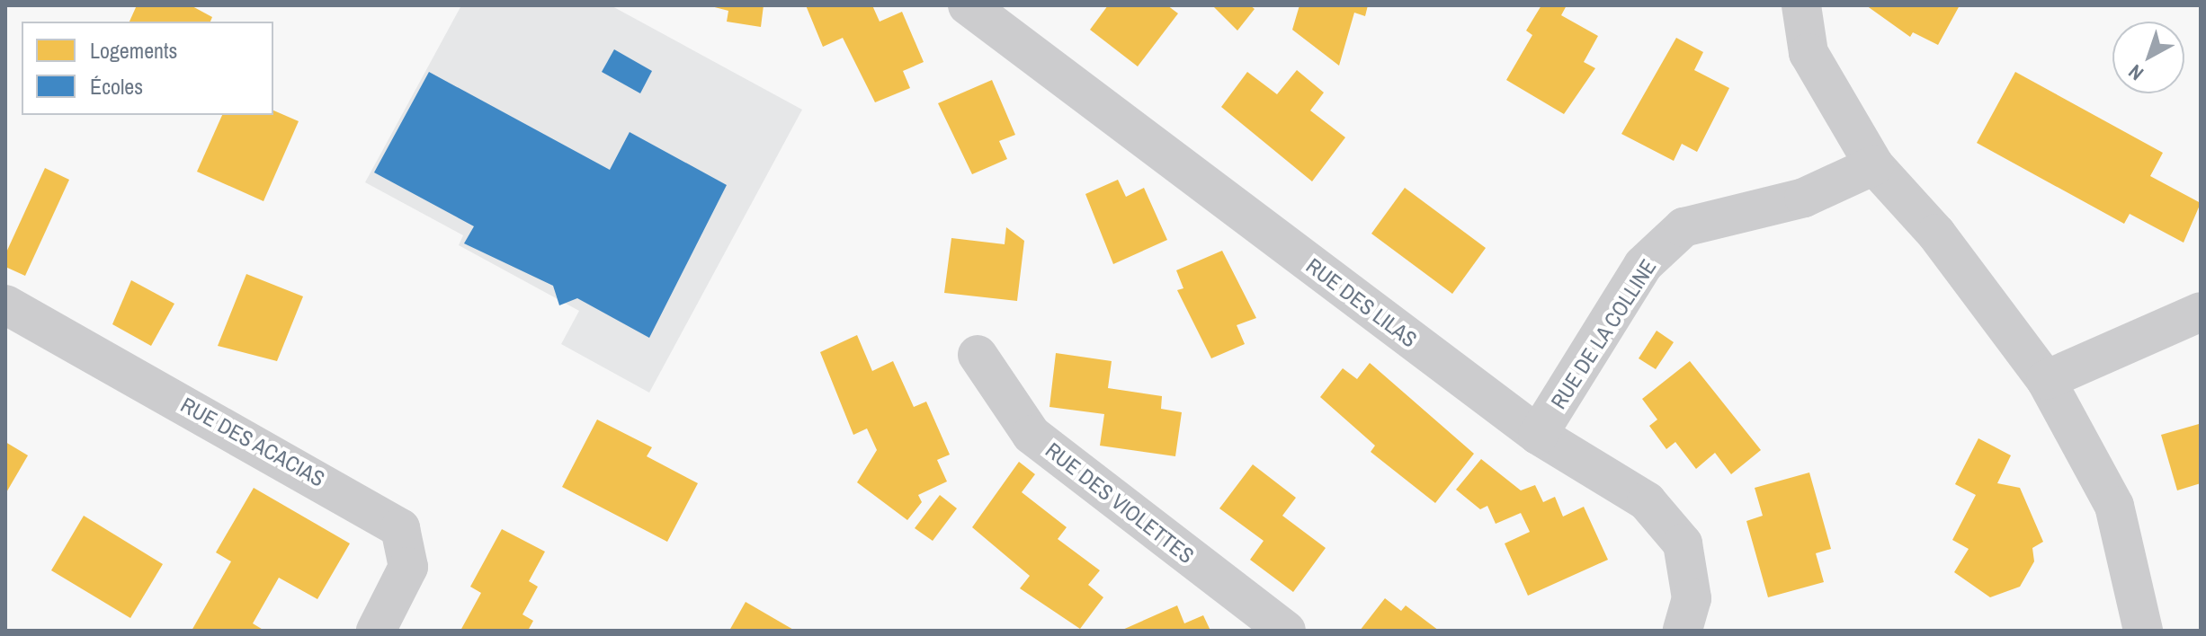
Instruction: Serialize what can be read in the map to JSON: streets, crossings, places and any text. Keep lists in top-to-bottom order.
{
  "streets": {
    "street": [
      "RUE DES LILAS",
      "RUE DE LA COLLINE",
      "RUE DES ACACIAS",
      "RUE DES VIOLETTES"
    ]
  },
  "crossings": [
    ["RUE DES LILAS", "RUE DE LA COLLINE"]
  ],
  "legend": ["Logements", "Écoles"],
  "north": "bottom left"
}
